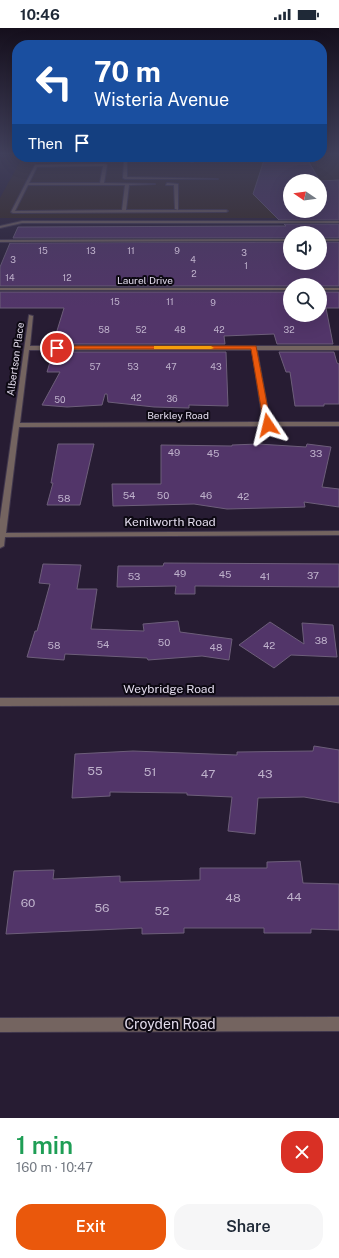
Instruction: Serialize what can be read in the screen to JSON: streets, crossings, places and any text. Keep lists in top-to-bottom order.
{
  "streets": {
    "street": [
      "Laurel Drive",
      "Albertson Place",
      "Berkley Road",
      "Kenilworth Road",
      "Weybridge Road",
      "Croyden Road"
    ]
  },
  "crossings": [
    ["Albertson Place", "Berkley Road"],
    ["Albertson Place", "Kenilworth Road"]
  ],
  "house_numbers": [
    "15",
    "13",
    "11",
    "9",
    "3",
    "3",
    "4",
    "1",
    "2",
    "14",
    "12",
    "15",
    "11",
    "9",
    "58",
    "52",
    "48",
    "42",
    "32",
    "57",
    "53",
    "47",
    "43",
    "42",
    "36",
    "50",
    "49",
    "45",
    "33",
    "54",
    "50",
    "46",
    "42",
    "58",
    "49",
    "45",
    "37",
    "53",
    "41",
    "38",
    "50",
    "54",
    "58",
    "42",
    "48",
    "55",
    "51",
    "47",
    "43",
    "44",
    "48",
    "60",
    "56",
    "52"
  ],
  "north": "left",
  "page": {
    "status": "10:46",
    "turn": ["70 m", "Wisteria Avenue"],
    "then": "Then",
    "heading": ["1 min", "160 m · 10:47"],
    "buttons": ["Exit", "Share"]
  }
}
